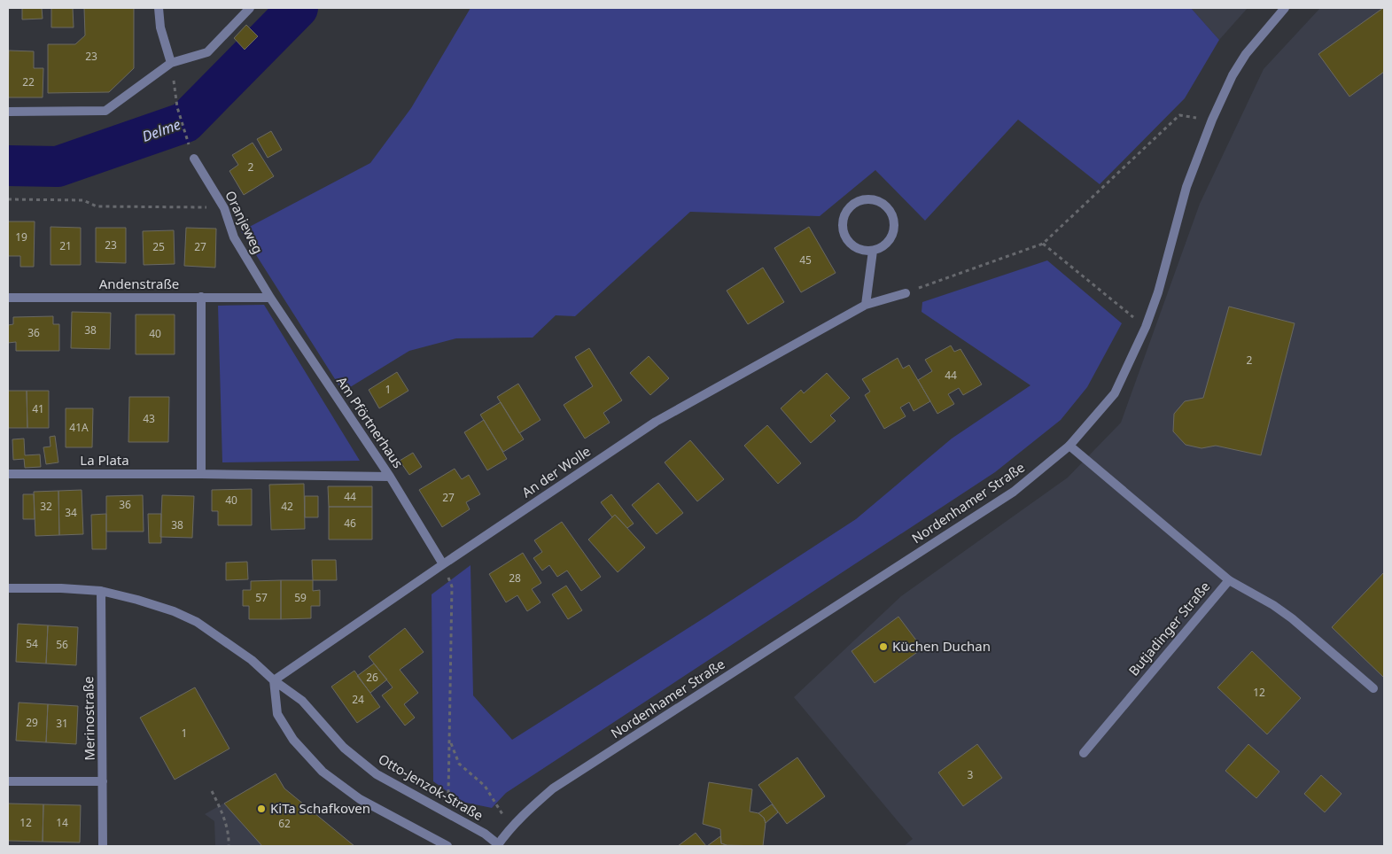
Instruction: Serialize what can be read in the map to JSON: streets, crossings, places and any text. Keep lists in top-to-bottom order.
{
  "streets": {
    "street": [
      "Oranjeweg",
      "Andenstraße",
      "Am Pförtnerhaus",
      "La Plata",
      "An der Wolle",
      "Nordenhamer Straße",
      "Butjadinger Straße",
      "Merinostraße",
      "Otto-Jenzok-Straße"
    ]
  },
  "crossings": [
    ["Oranjeweg", "Andenstraße"],
    ["Oranjeweg", "Am Pförtnerhaus"],
    ["Andenstraße", "Am Pförtnerhaus"],
    ["Am Pförtnerhaus", "La Plata"],
    ["Am Pförtnerhaus", "An der Wolle"],
    ["An der Wolle", "Otto-Jenzok-Straße"],
    ["Nordenhamer Straße", "Butjadinger Straße"],
    ["Nordenhamer Straße", "Otto-Jenzok-Straße"],
    ["Merinostraße", "Otto-Jenzok-Straße"]
  ],
  "water": ["Delme"],
  "places": ["Küchen Duchan", "KiTa Schafkoven"],
  "house_numbers": [
    "23",
    "22",
    "2",
    "19",
    "23",
    "21",
    "25",
    "27",
    "45",
    "38",
    "36",
    "40",
    "2",
    "44",
    "1",
    "41",
    "43",
    "41A",
    "44",
    "27",
    "40",
    "36",
    "32",
    "42",
    "34",
    "46",
    "38",
    "28",
    "57",
    "59",
    "54",
    "56",
    "26",
    "12",
    "24",
    "29",
    "31",
    "1",
    "3",
    "12",
    "14",
    "62"
  ]
}
